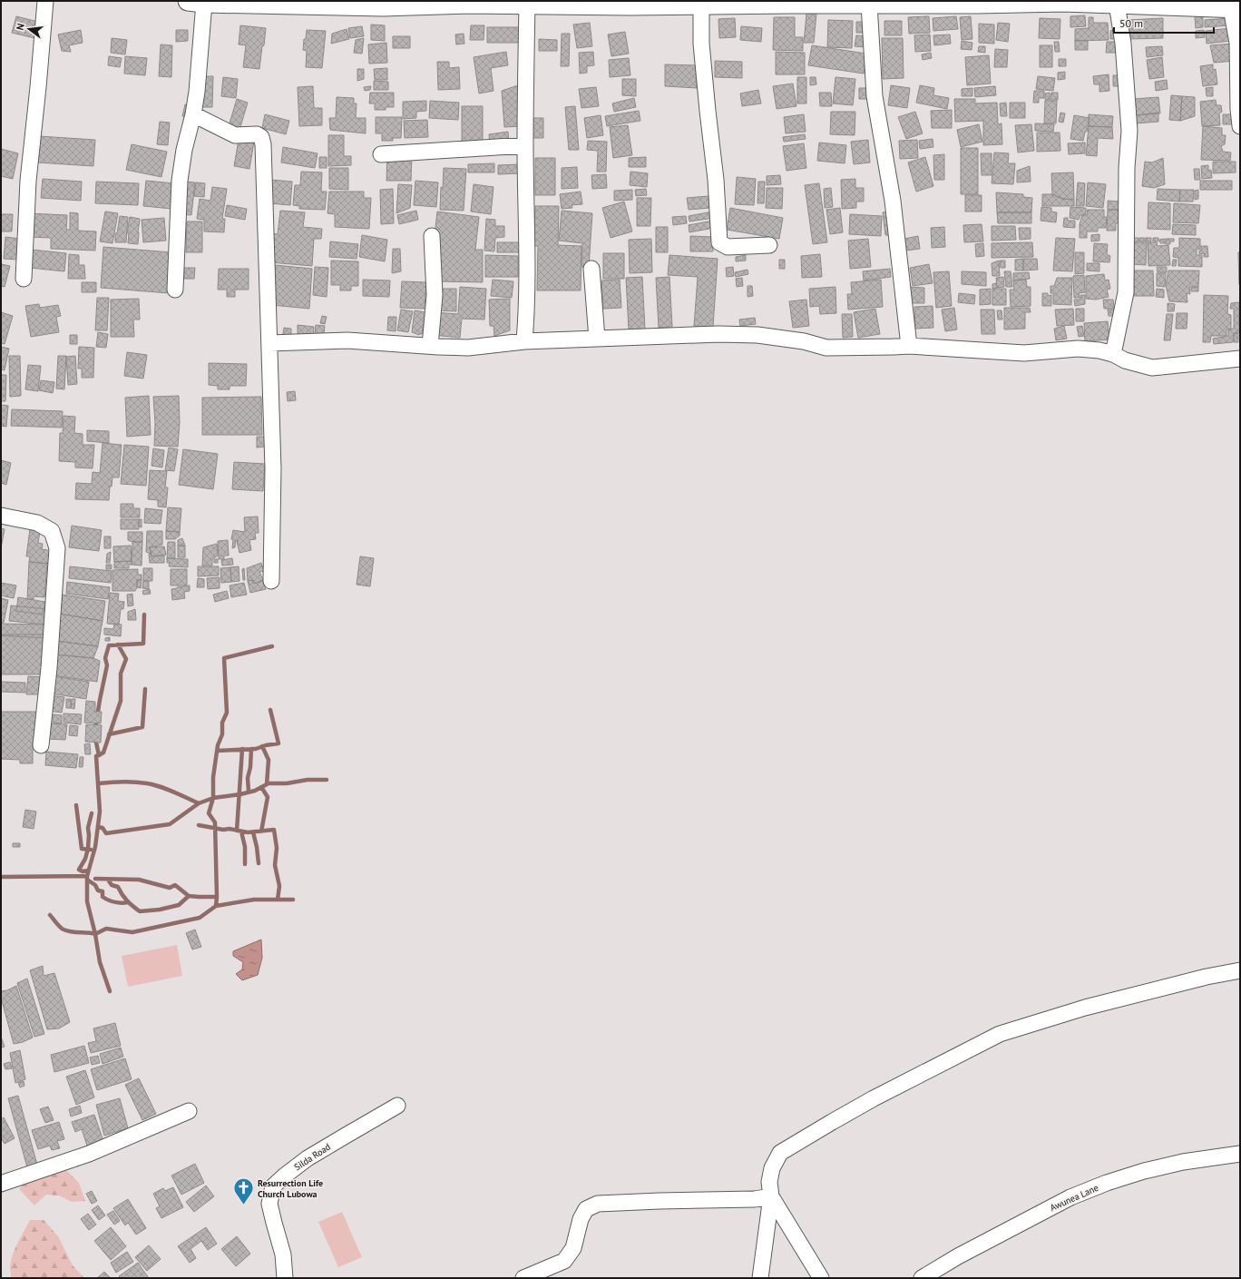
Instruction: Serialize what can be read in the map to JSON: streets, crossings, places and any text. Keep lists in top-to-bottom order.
{
  "streets": {
    "street": ["Silda Road", "Awunea Lane"]
  },
  "places": {
    "church": ["Resurrection Life Church Lubowa"]
  },
  "scale_bar": "50 m",
  "north": "left"
}
